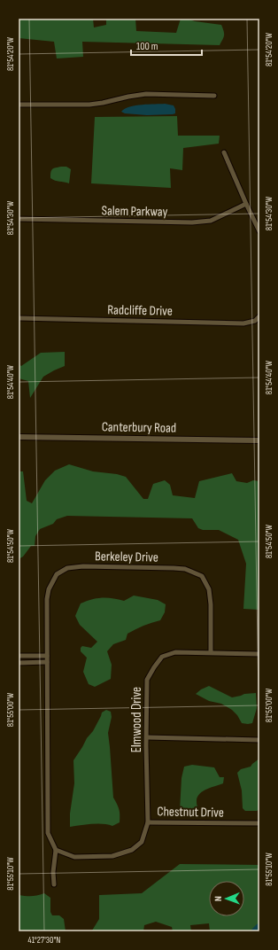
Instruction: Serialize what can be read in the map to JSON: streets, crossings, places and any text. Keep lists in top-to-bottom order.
{
  "streets": {
    "street": [
      "Salem Parkway",
      "Radcliffe Drive",
      "Canterbury Road",
      "Berkeley Drive",
      "Elmwood Drive",
      "Chestnut Drive"
    ]
  },
  "crossings": [
    ["Berkeley Drive", "Elmwood Drive"],
    ["Berkeley Drive", "Chestnut Drive"],
    ["Elmwood Drive", "Chestnut Drive"]
  ],
  "scale_bar": "100 m",
  "north": "left",
  "coordinates": [
    "81°54'20\"W",
    "81°54'30\"W",
    "81°54'40\"W",
    "81°54'50\"W",
    "81°55'00\"W",
    "81°55'10\"W",
    "41°27'30\"N"
  ]
}
